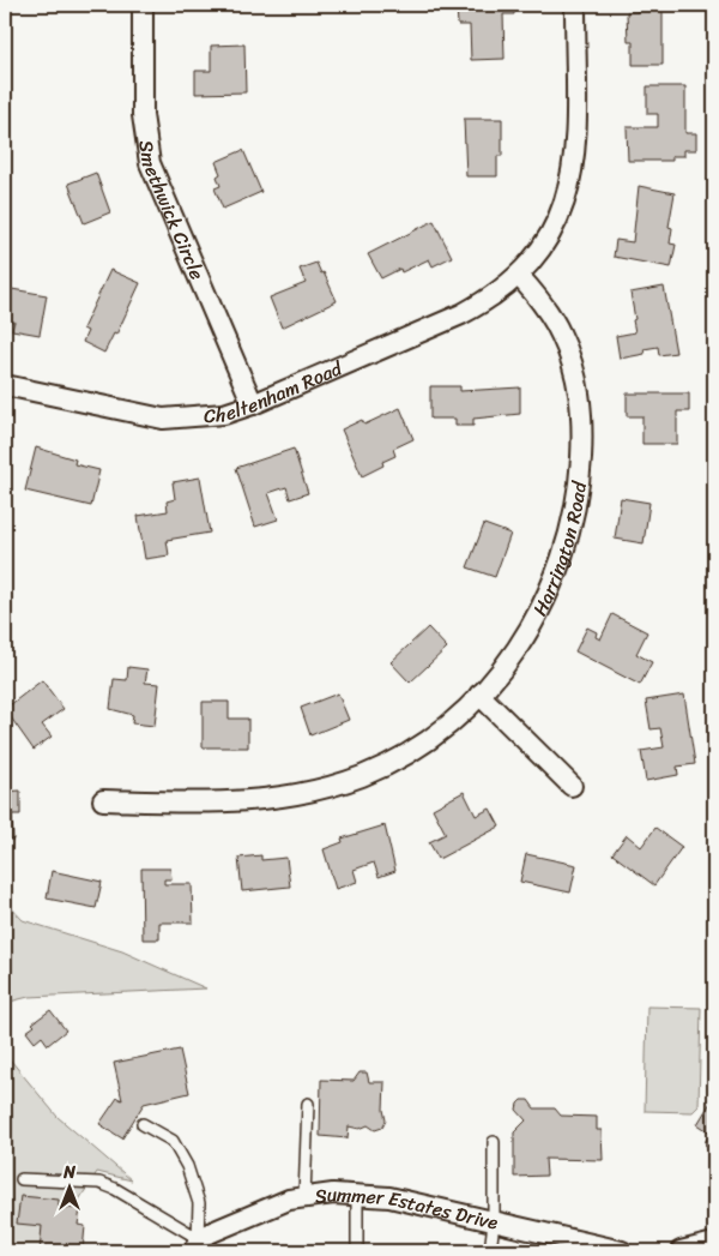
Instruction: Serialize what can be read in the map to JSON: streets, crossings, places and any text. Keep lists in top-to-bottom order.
{
  "streets": {
    "street": [
      "Smethwick Circle",
      "Cheltenham Road",
      "Harrington Road",
      "Summer Estates Drive"
    ]
  },
  "crossings": [
    ["Smethwick Circle", "Cheltenham Road"],
    ["Cheltenham Road", "Harrington Road"]
  ],
  "north": "top"
}
